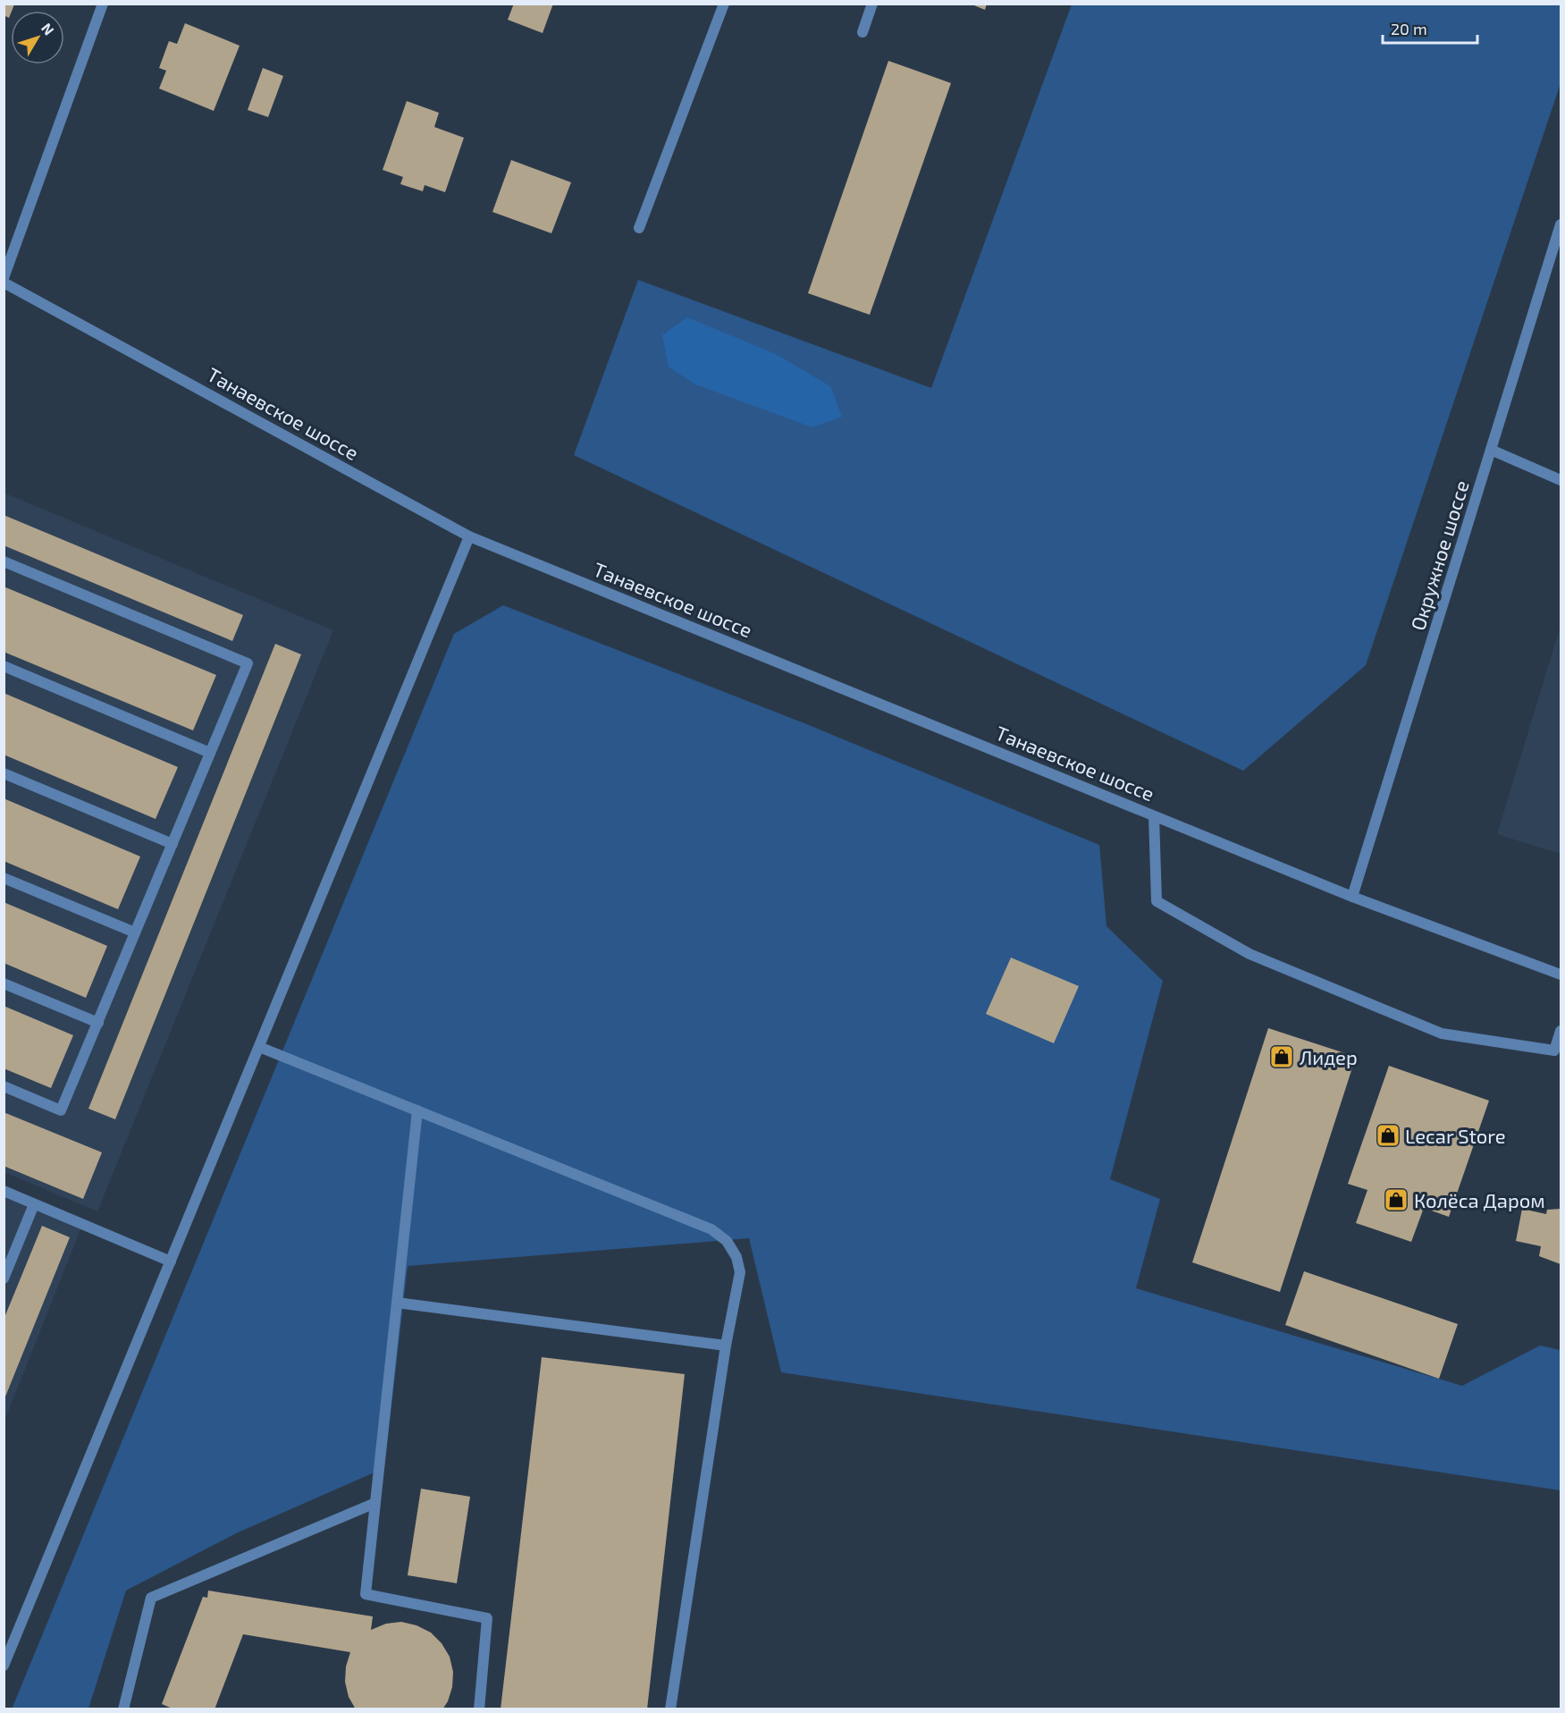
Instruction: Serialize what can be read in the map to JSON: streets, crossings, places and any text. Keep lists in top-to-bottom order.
{
  "streets": {
    "street": ["Танаевское шоссе", "Окружное шоссе"]
  },
  "crossings": [
    ["Танаевское шоссе", "Окружное шоссе"]
  ],
  "places": {
    "shop": ["Лидер", "Lecar Store", "Колёса Даром"]
  },
  "scale_bar": "20 m",
  "north": "top right"
}
